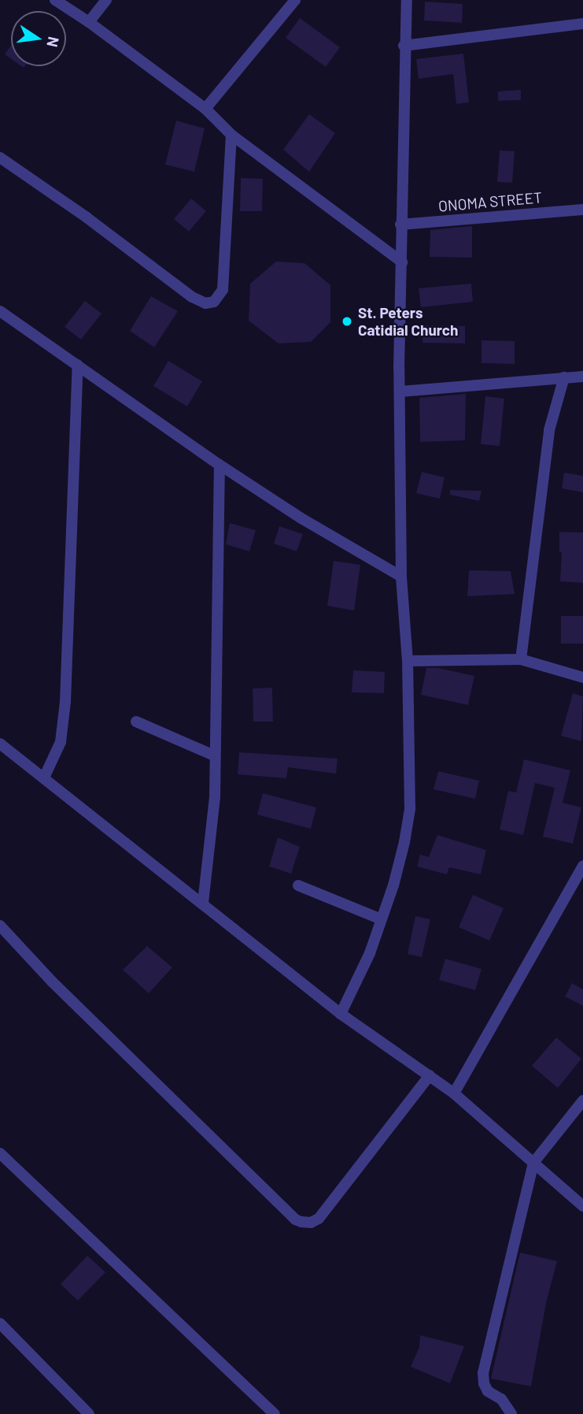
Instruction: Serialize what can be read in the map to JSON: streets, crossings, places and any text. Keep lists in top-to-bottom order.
{
  "streets": {
    "street": ["ONOMA STREET"]
  },
  "places": ["St. Peters Catidial Church"],
  "north": "right"
}
